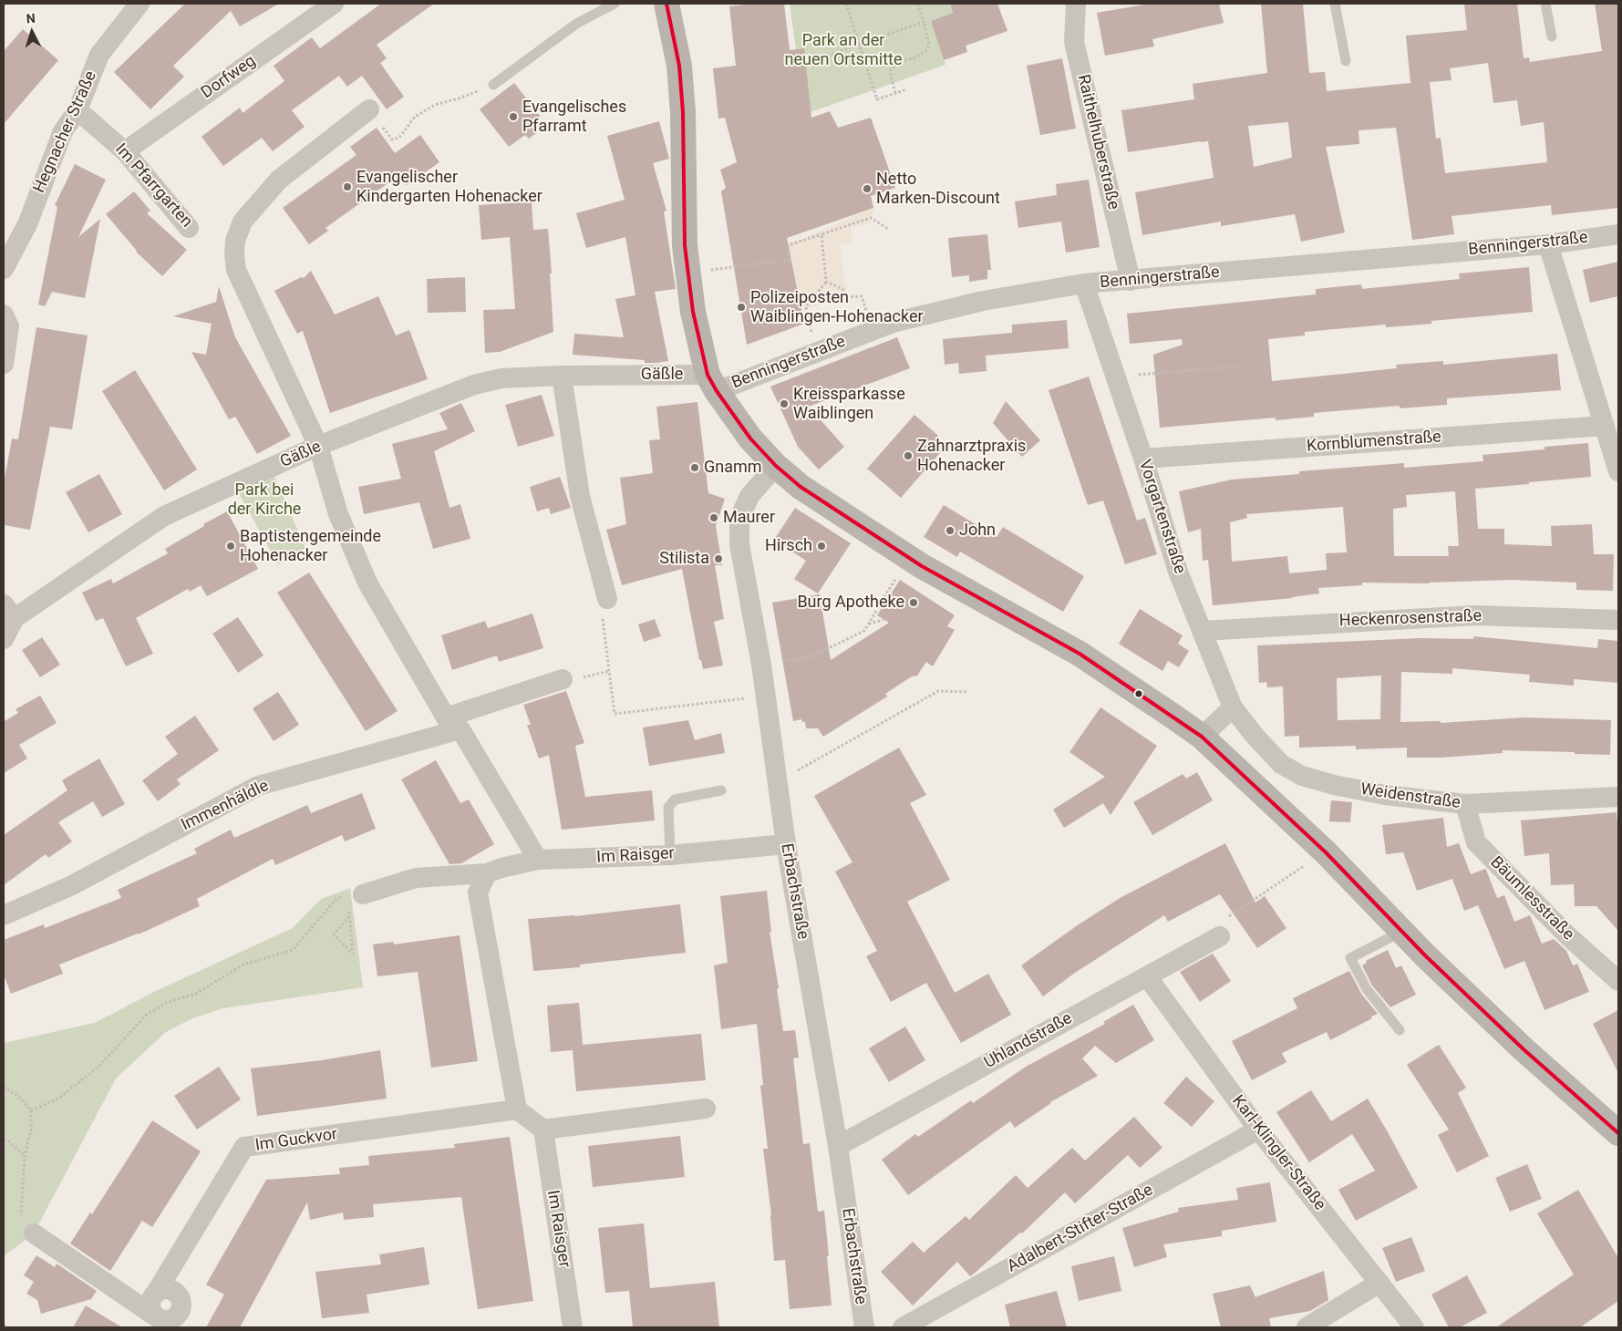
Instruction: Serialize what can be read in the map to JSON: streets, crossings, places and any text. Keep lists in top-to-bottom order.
{
  "streets": {
    "street": [
      "Dorfweg",
      "Hegnacher Straße",
      "Raithelhuberstraße",
      "Im Pfarrgarten",
      "Benningerstraße",
      "Gäßle",
      "Kornblumenstraße",
      "Vorgartenstraße",
      "Heckenrosenstraße",
      "Weidenstraße",
      "Immenhäldle",
      "Im Raisger",
      "Erbachstraße",
      "Bäumlesstraße",
      "Uhlandstraße",
      "Im Guckvor",
      "Karl-Klingler-Straße",
      "Adalbert-Stifter-Straße"
    ]
  },
  "crossings": [
    ["Dorfweg", "Im Pfarrgarten"],
    ["Hegnacher Straße", "Im Pfarrgarten"],
    ["Raithelhuberstraße", "Benningerstraße"],
    ["Benningerstraße", "Gäßle"],
    ["Benningerstraße", "Vorgartenstraße"],
    ["Kornblumenstraße", "Vorgartenstraße"],
    ["Vorgartenstraße", "Heckenrosenstraße"],
    ["Vorgartenstraße", "Weidenstraße"],
    ["Weidenstraße", "Bäumlesstraße"],
    ["Im Raisger", "Erbachstraße"],
    ["Erbachstraße", "Uhlandstraße"],
    ["Uhlandstraße", "Karl-Klingler-Straße"],
    ["Karl-Klingler-Straße", "Adalbert-Stifter-Straße"]
  ],
  "parks": ["Park an der neuen Ortsmitte", "Park bei der Kirche"],
  "places": [
    "Evangelisches Pfarramt",
    "Evangelischer Kindergarten Hohenacker",
    "Netto Marken-Discount",
    "Polizeiposten Waiblingen-Hohenacker",
    "Kreissparkasse Waiblingen",
    "Zahnarztpraxis Hohenacker",
    "Gnamm",
    "Maurer",
    "John",
    "Baptistengemeinde Hohenacker",
    "Hirsch",
    "Stilista",
    "Burg Apotheke"
  ],
  "north": "top"
}
